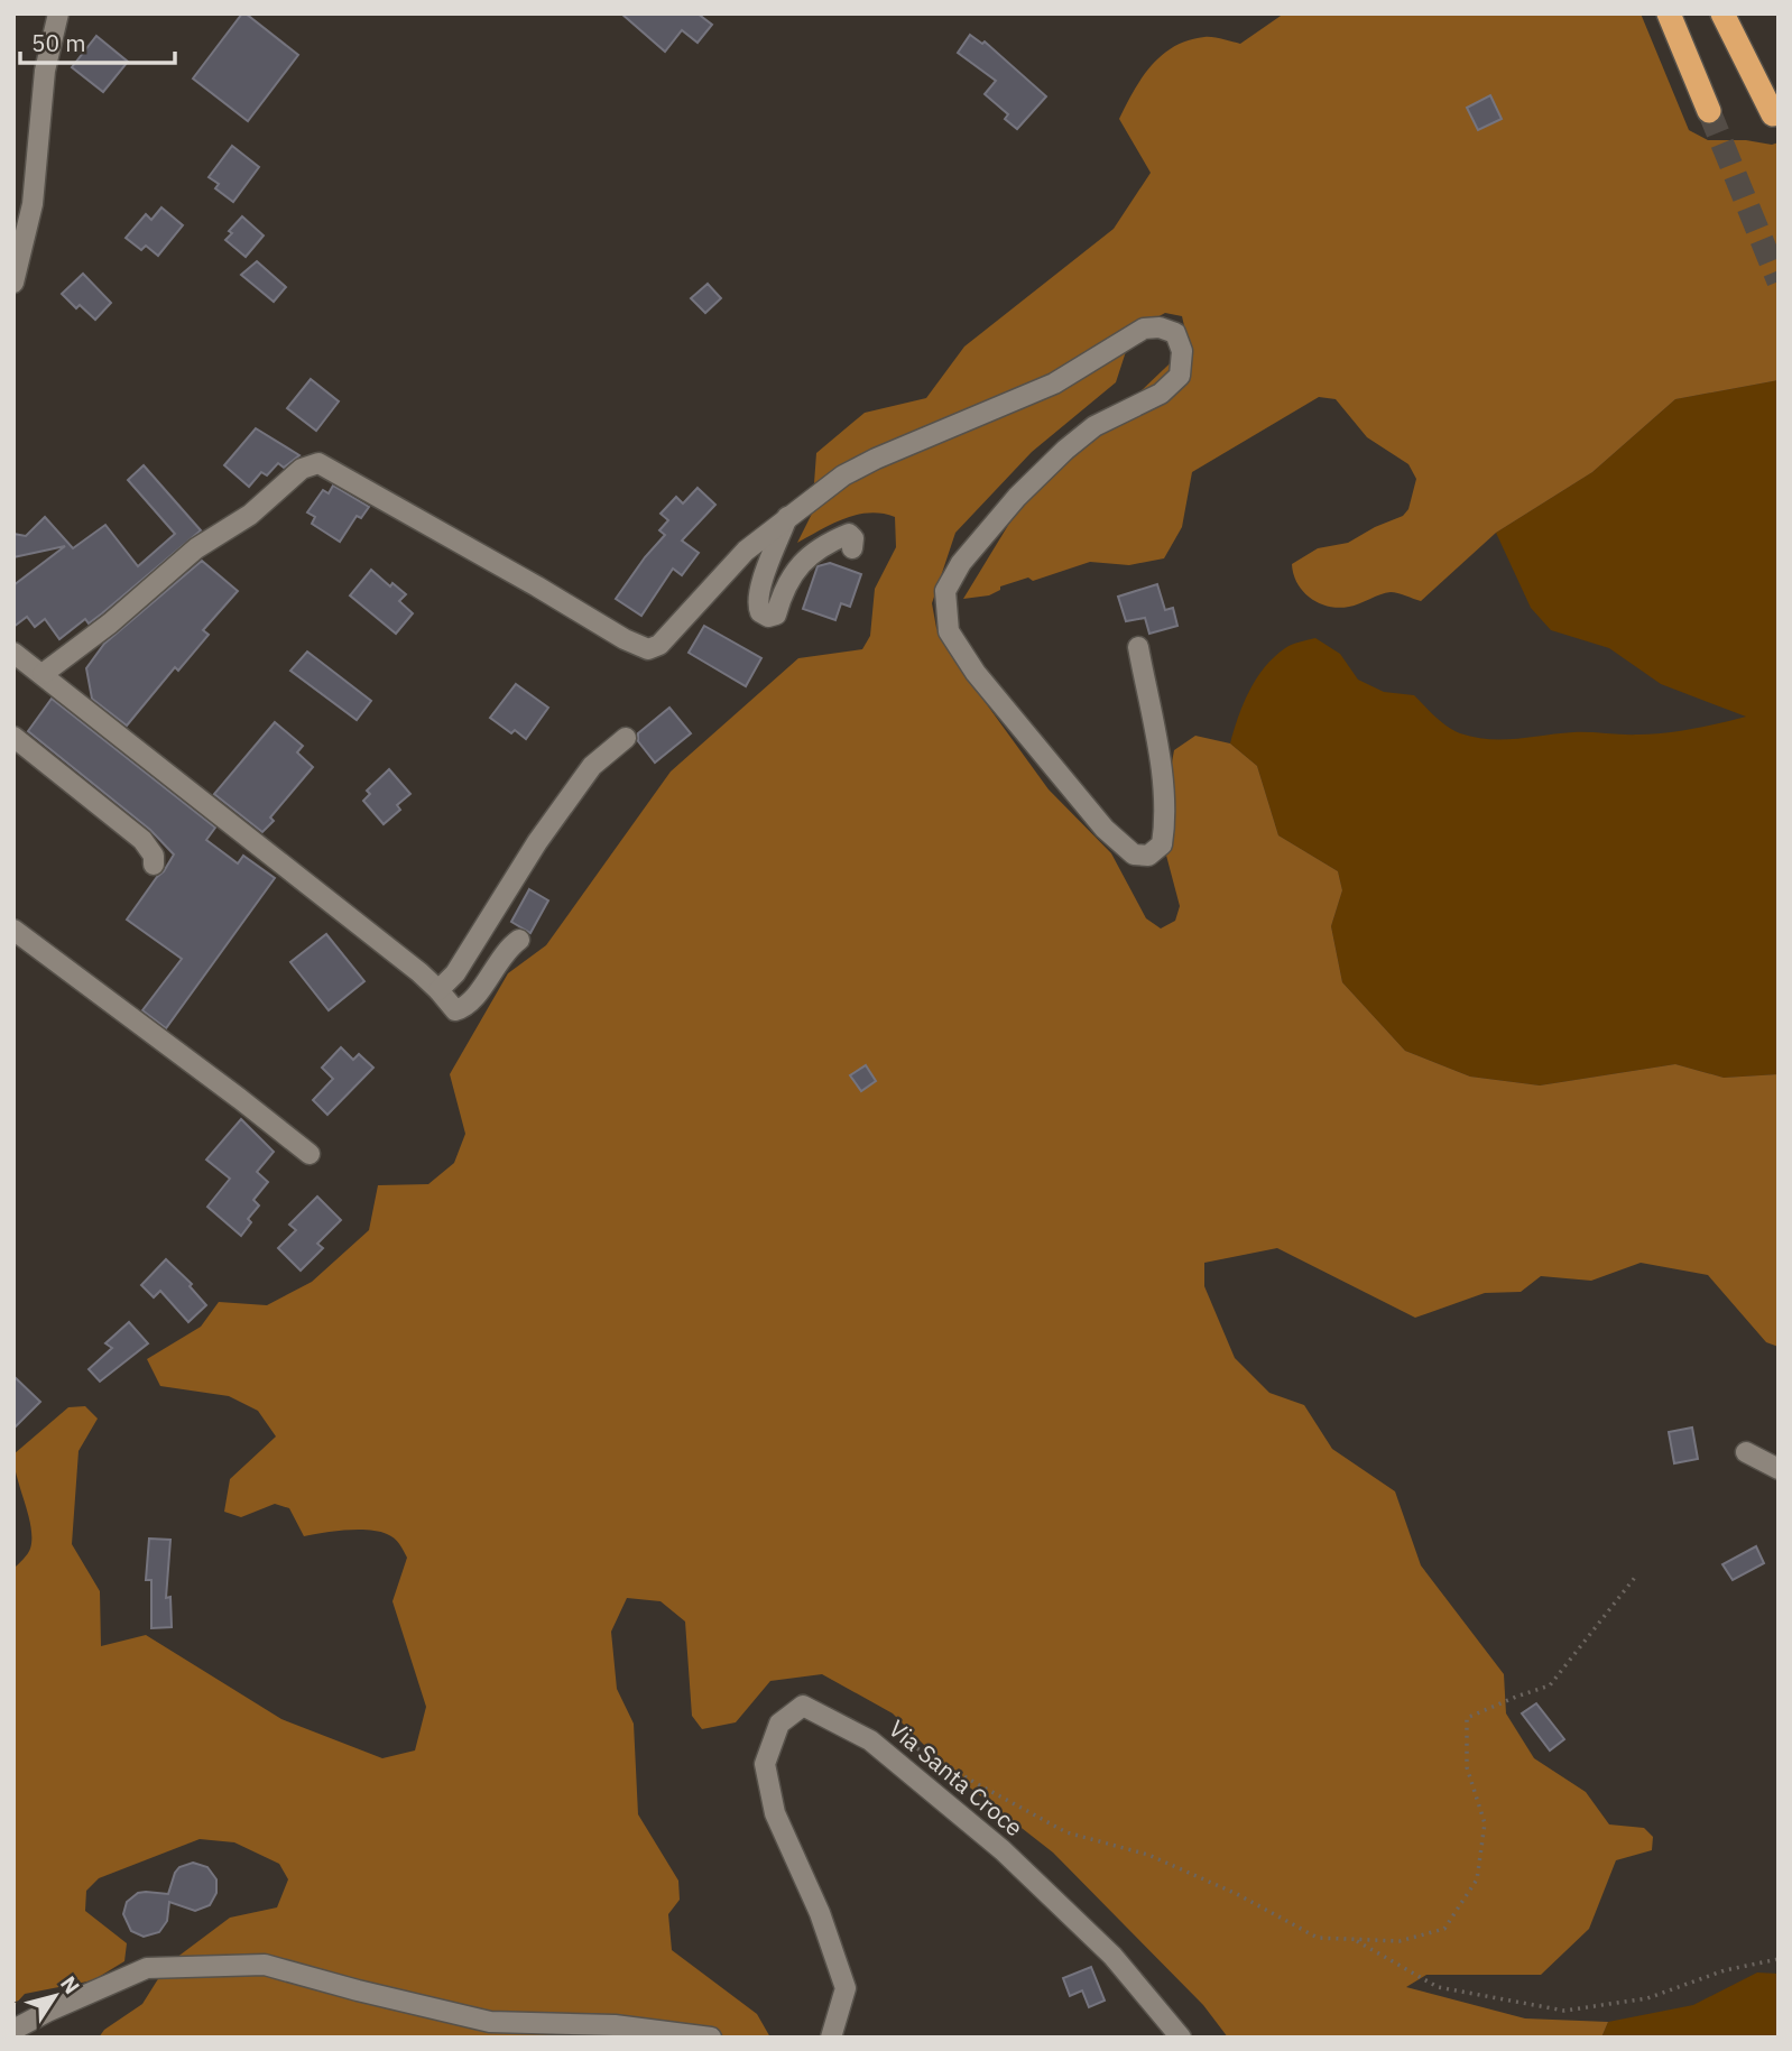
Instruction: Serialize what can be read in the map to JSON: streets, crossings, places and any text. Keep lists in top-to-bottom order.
{
  "streets": {
    "street": ["Via Santa Croce"]
  },
  "scale_bar": "50 m",
  "north": "top right"
}
